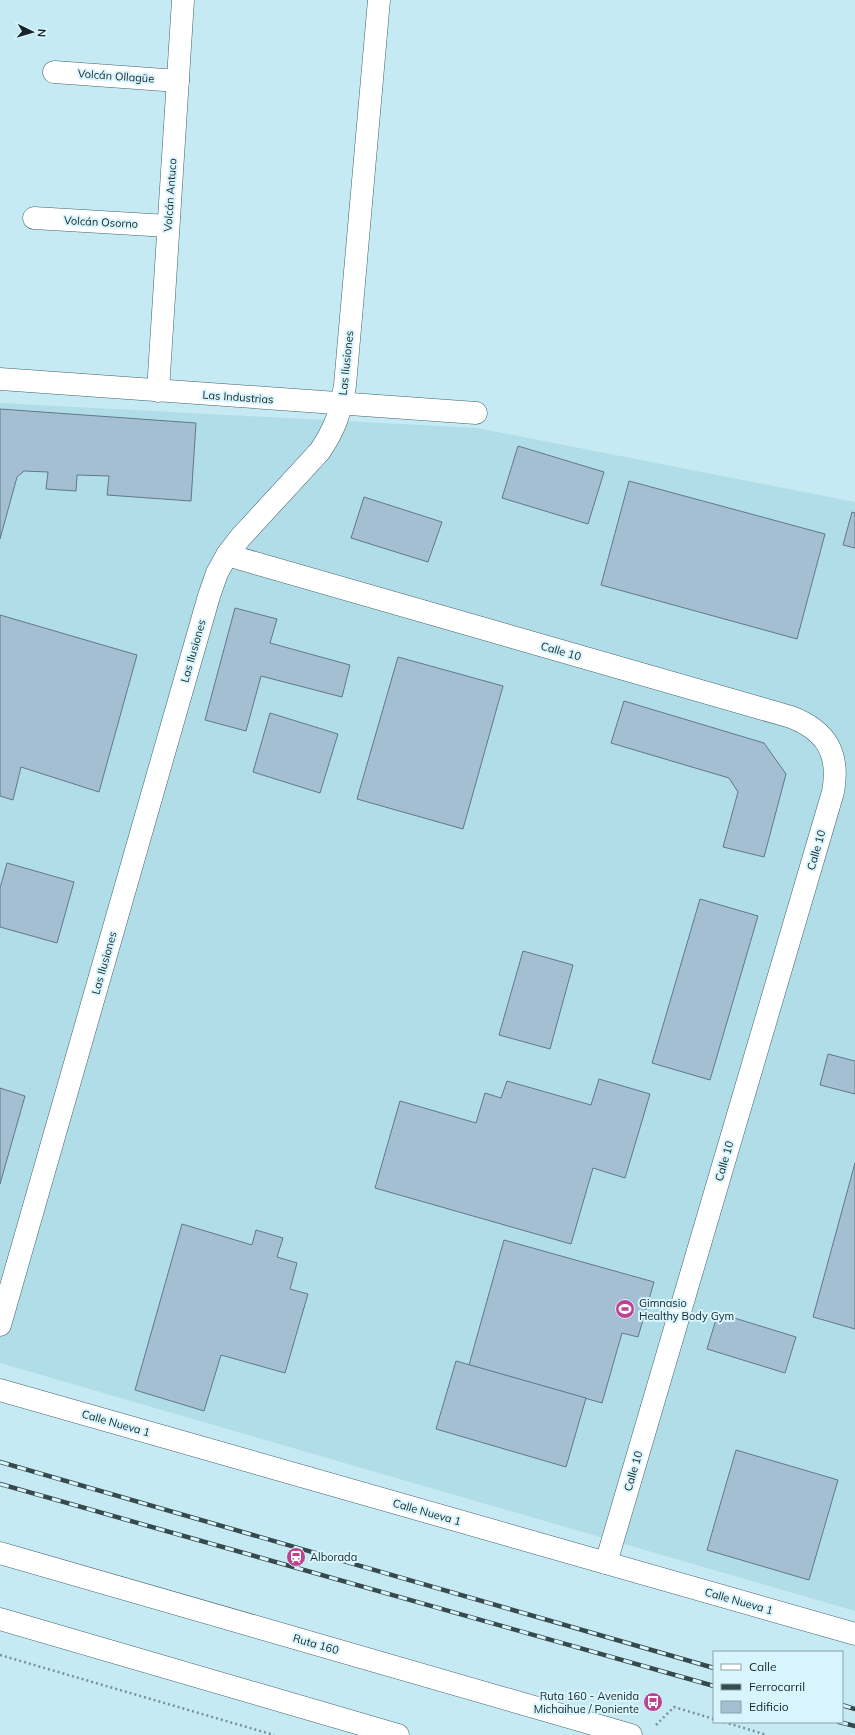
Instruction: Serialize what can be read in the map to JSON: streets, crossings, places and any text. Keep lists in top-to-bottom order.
{
  "streets": {
    "main road": [
      "Volcán Ollagüe",
      "Volcán Antuco",
      "Volcán Osorno",
      "Las Ilusiones",
      "Las Industrias",
      "Calle 10",
      "Calle Nueva 1",
      "Ruta 160"
    ]
  },
  "crossings": [
    ["Volcán Ollagüe", "Volcán Antuco"],
    ["Volcán Antuco", "Volcán Osorno"],
    ["Volcán Antuco", "Las Industrias"],
    ["Las Ilusiones", "Las Industrias"],
    ["Las Ilusiones", "Calle 10"],
    ["Calle 10", "Calle Nueva 1"]
  ],
  "places": {
    "sports": ["Gimnasio Healthy Body Gym"],
    "station": ["Alborada"],
    "bus stop": ["Ruta 160 - Avenida Michaihue / Poniente"]
  },
  "legend": ["Calle", "Ferrocarril", "Edificio"],
  "north": "right"
}
